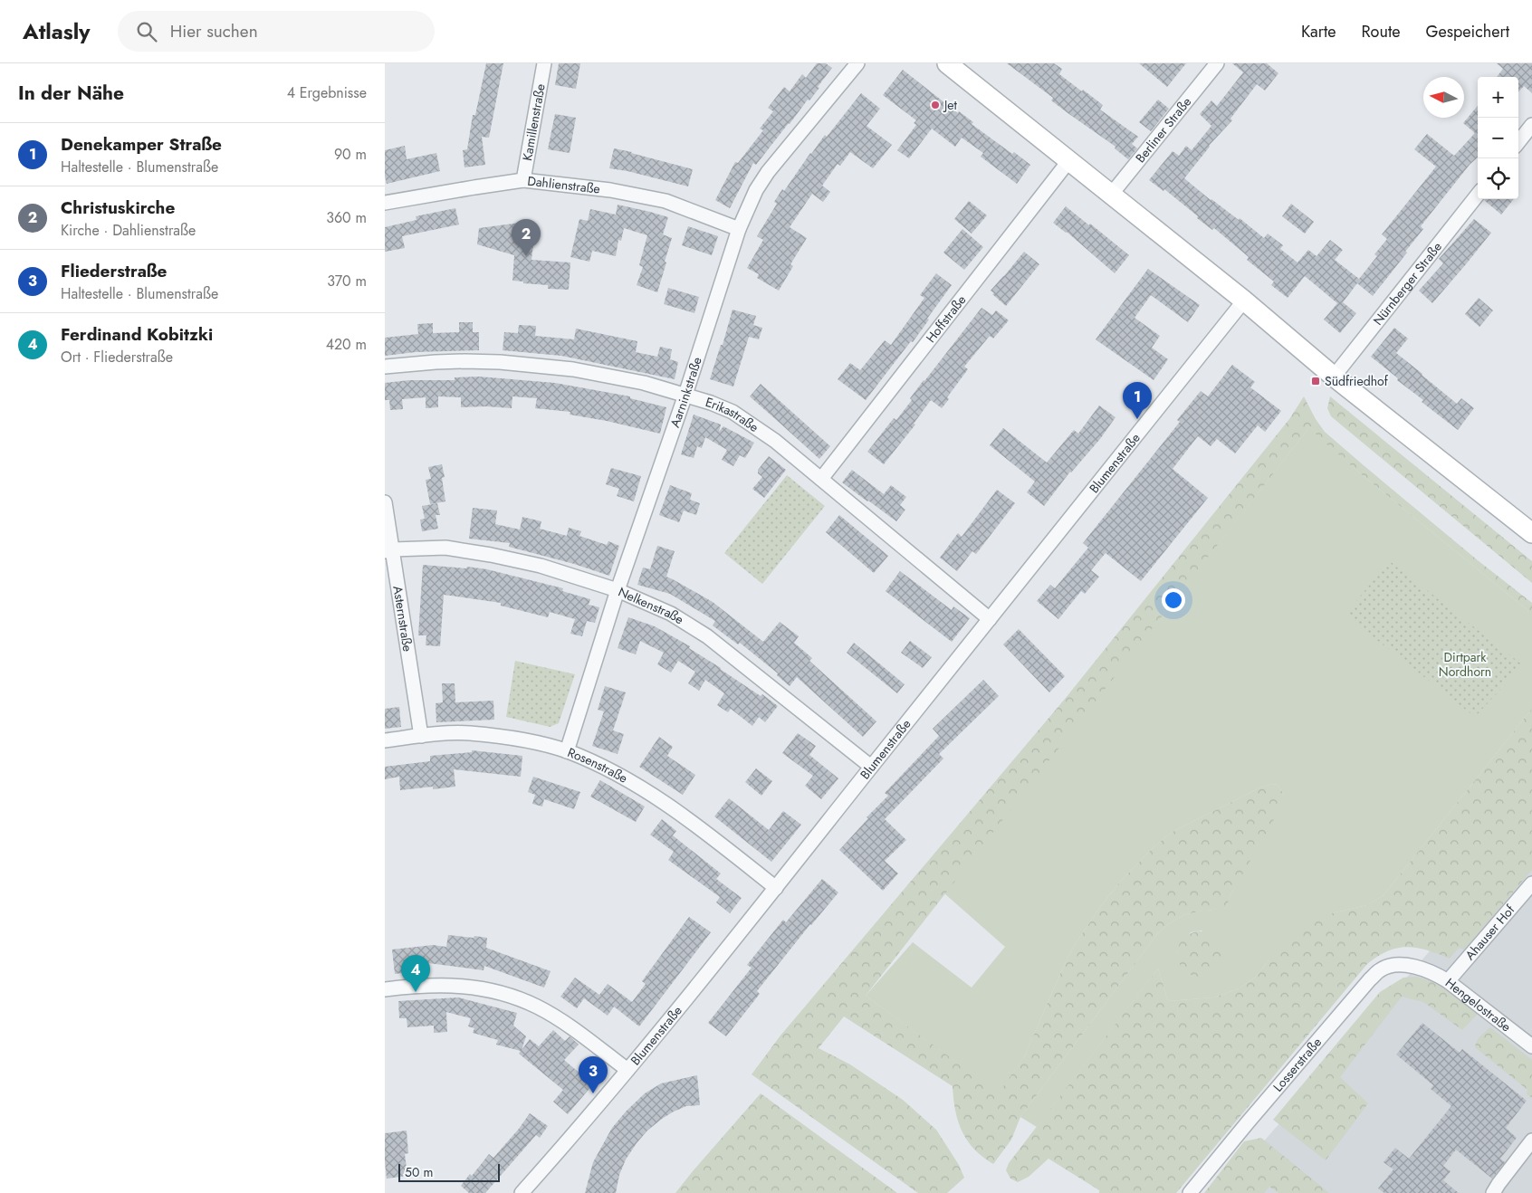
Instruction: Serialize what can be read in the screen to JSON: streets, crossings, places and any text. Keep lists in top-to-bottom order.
{
  "streets": {
    "street": [
      "Kamillenstraße",
      "Berliner Straße",
      "Dahlienstraße",
      "Nürnberger Straße",
      "Hoffstraße",
      "Aarninkstraße",
      "Erikastraße",
      "Blumenstraße",
      "Nelkenstraße",
      "Asternstraße",
      "Rosenstraße",
      "Ahauser Hof",
      "Hengelostraße",
      "Losserstraße"
    ]
  },
  "crossings": [
    ["Kamillenstraße", "Dahlienstraße"],
    ["Dahlienstraße", "Aarninkstraße"],
    ["Hoffstraße", "Erikastraße"],
    ["Aarninkstraße", "Erikastraße"],
    ["Aarninkstraße", "Nelkenstraße"],
    ["Aarninkstraße", "Rosenstraße"],
    ["Erikastraße", "Blumenstraße"],
    ["Blumenstraße", "Nelkenstraße"],
    ["Blumenstraße", "Rosenstraße"],
    ["Nelkenstraße", "Asternstraße"],
    ["Asternstraße", "Rosenstraße"],
    ["Ahauser Hof", "Hengelostraße"],
    ["Hengelostraße", "Losserstraße"]
  ],
  "parks": ["Dirtpark Nordhorn"],
  "places": {
    "other": ["Jet"],
    "transit": ["Südfriedhof"]
  },
  "scale_bar": "50 m",
  "north": "left",
  "page": {
    "header": "Atlasly",
    "search": "Hier suchen",
    "nav": ["Karte", "Route", "Gespeichert"],
    "heading": ["In der Nähe", "4 Ergebnisse"],
    "map_buttons": ["+", "−"],
    "list": [
      {
        "mark": "1",
        "name": "Denekamper Straße",
        "note": "Haltestelle · Blumenstraße",
        "value": "90 m"
      },
      {
        "mark": "2",
        "name": "Christuskirche",
        "note": "Kirche · Dahlienstraße",
        "value": "360 m"
      },
      {
        "mark": "3",
        "name": "Fliederstraße",
        "note": "Haltestelle · Blumenstraße",
        "value": "370 m"
      },
      {
        "mark": "4",
        "name": "Ferdinand Kobitzki",
        "note": "Ort · Fliederstraße",
        "value": "420 m"
      }
    ],
    "pins": [
      "2",
      "1",
      "4",
      "3"
    ],
    "scale": "50 m"
  }
}
